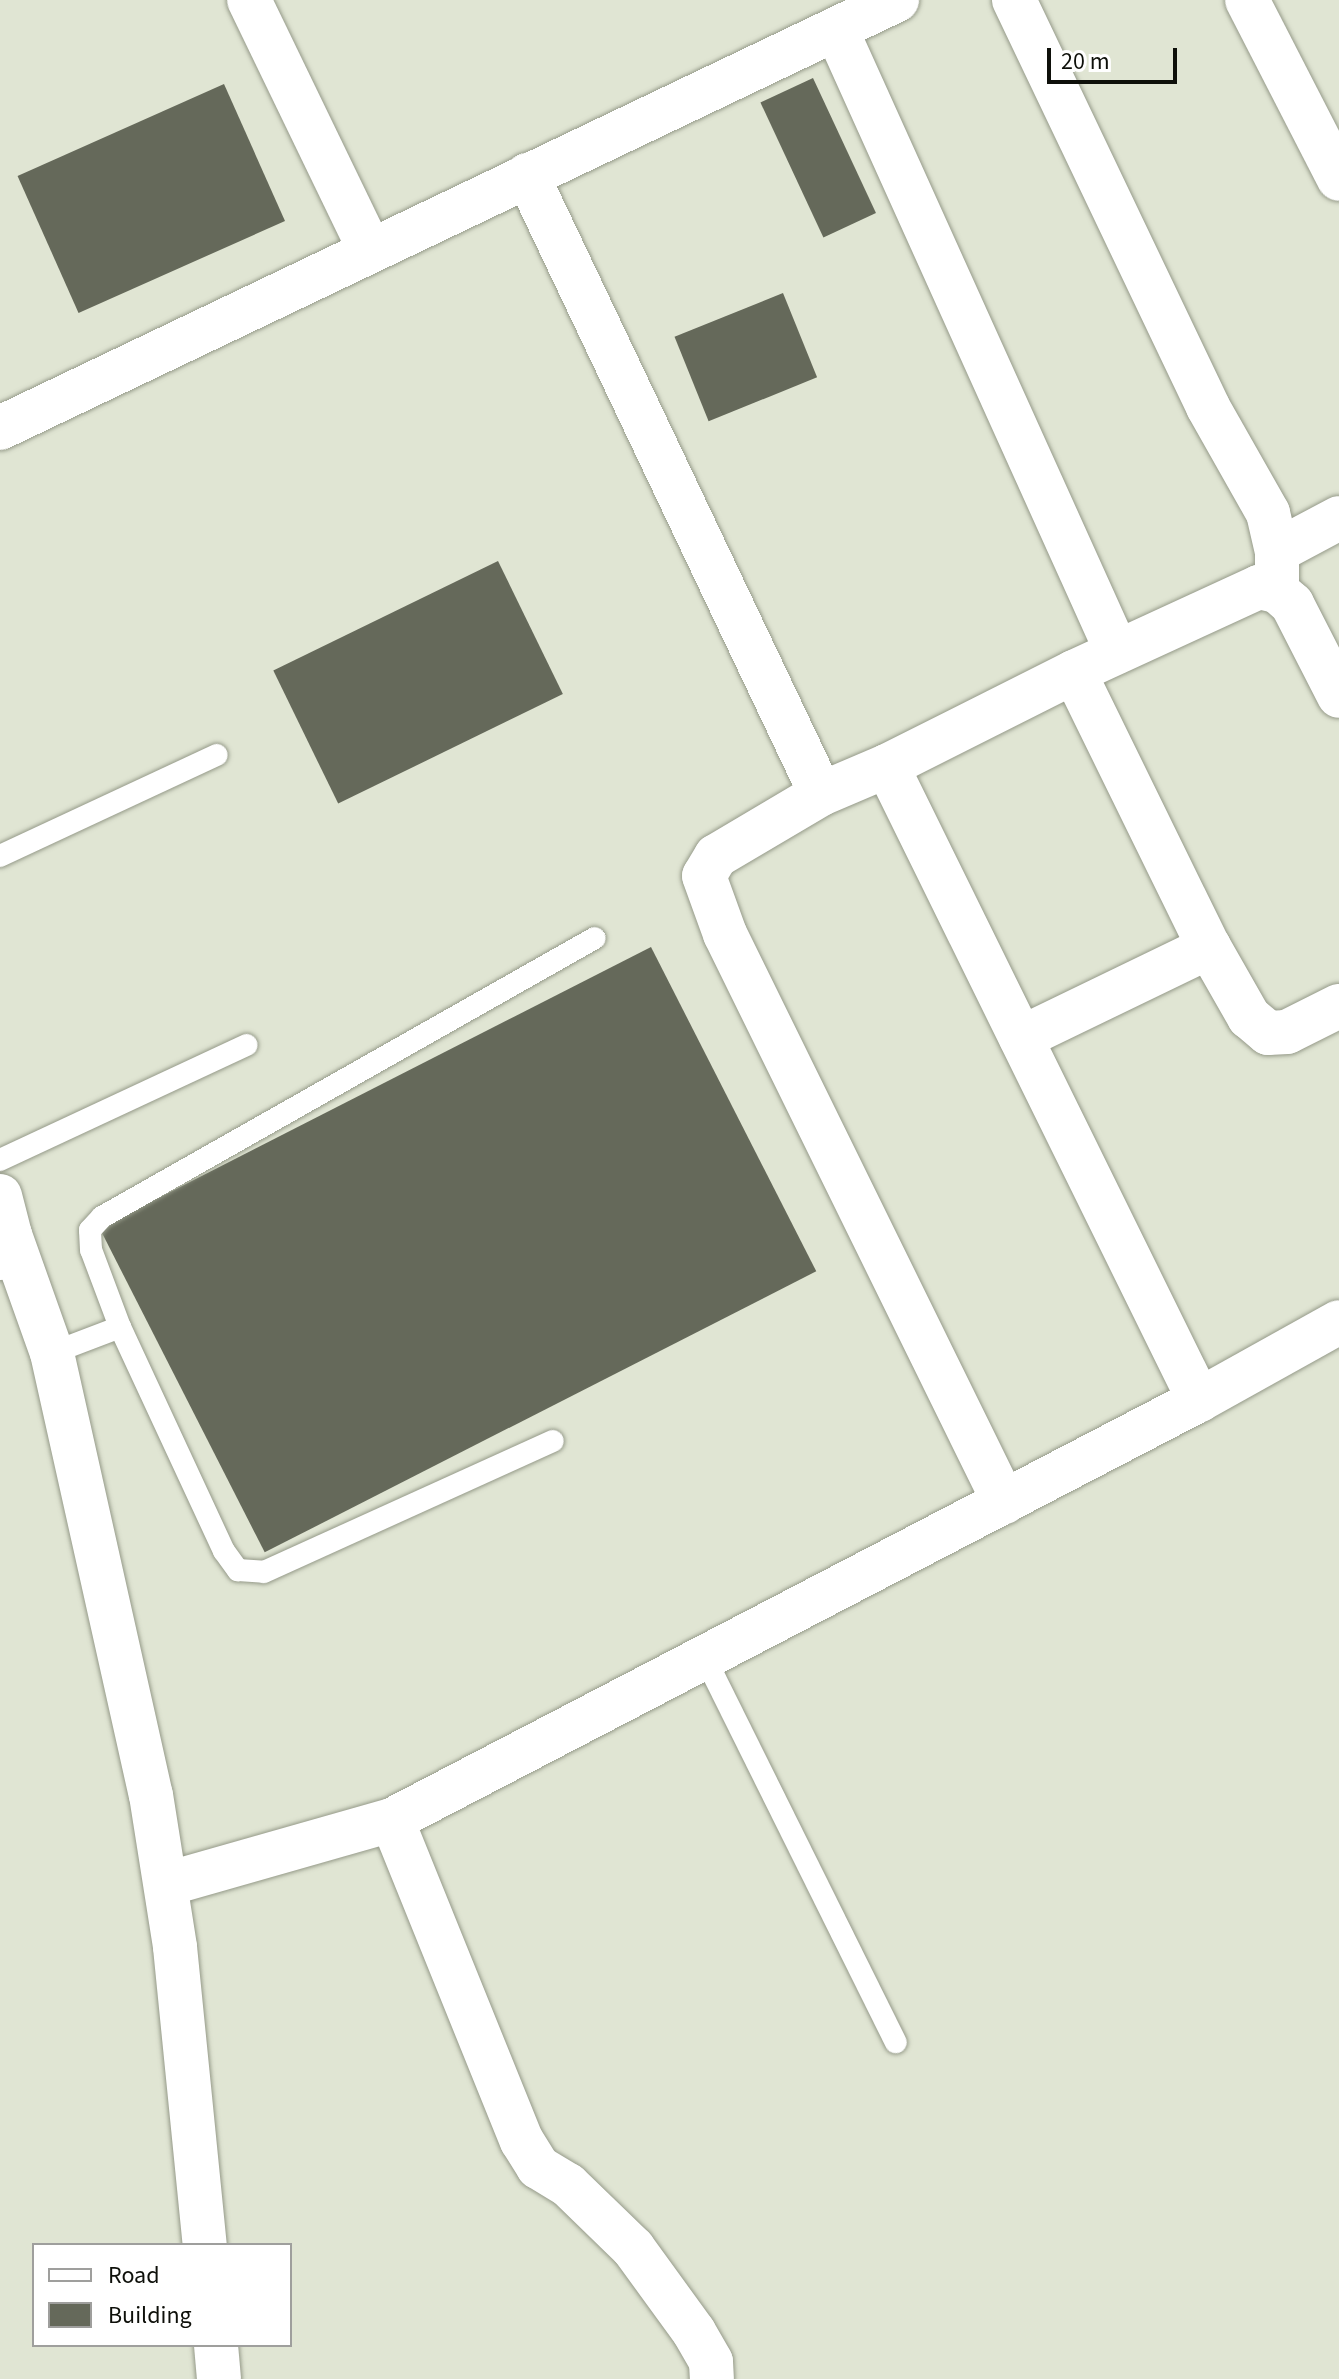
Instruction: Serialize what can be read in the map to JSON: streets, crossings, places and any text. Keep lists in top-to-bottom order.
{
  "legend": ["Road", "Building"],
  "scale_bar": "20 m"
}
